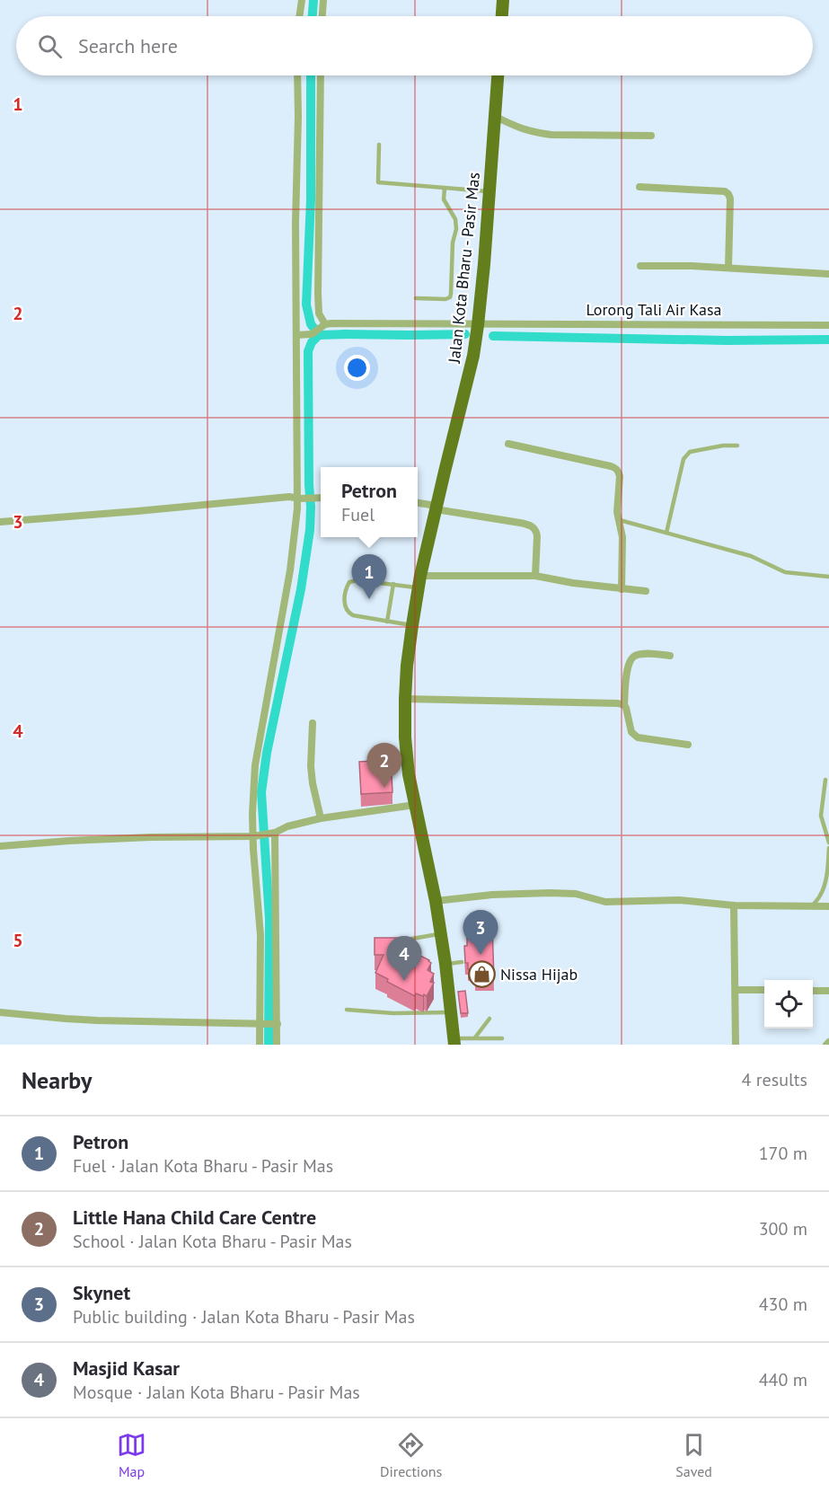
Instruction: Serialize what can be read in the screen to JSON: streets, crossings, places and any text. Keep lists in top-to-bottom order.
{
  "streets": {
    "highway": ["Jalan Kota Bharu - Pasir Mas"],
    "street": ["Lorong Tali Air Kasa"]
  },
  "crossings": [
    ["Jalan Kota Bharu - Pasir Mas", "Lorong Tali Air Kasa"]
  ],
  "places": {
    "shop": ["Nissa Hijab"]
  },
  "page": {
    "search": "Search here",
    "popup": ["Petron", "Fuel"],
    "pins": [
      "1",
      "2",
      "3",
      "4"
    ],
    "heading": ["Nearby", "4 results"],
    "list": [
      {
        "mark": "1",
        "name": "Petron",
        "note": "Fuel · Jalan Kota Bharu - Pasir Mas",
        "value": "170 m"
      },
      {
        "mark": "2",
        "name": "Little Hana Child Care Centre",
        "note": "School · Jalan Kota Bharu - Pasir Mas",
        "value": "300 m"
      },
      {
        "mark": "3",
        "name": "Skynet",
        "note": "Public building · Jalan Kota Bharu - Pasir Mas",
        "value": "430 m"
      },
      {
        "mark": "4",
        "name": "Masjid Kasar",
        "note": "Mosque · Jalan Kota Bharu - Pasir Mas",
        "value": "440 m"
      }
    ],
    "nav": ["Map", "Directions", "Saved"]
  },
  "grid": {
    "rows": [
      "1",
      "2",
      "3",
      "4",
      "5"
    ]
  }
}
